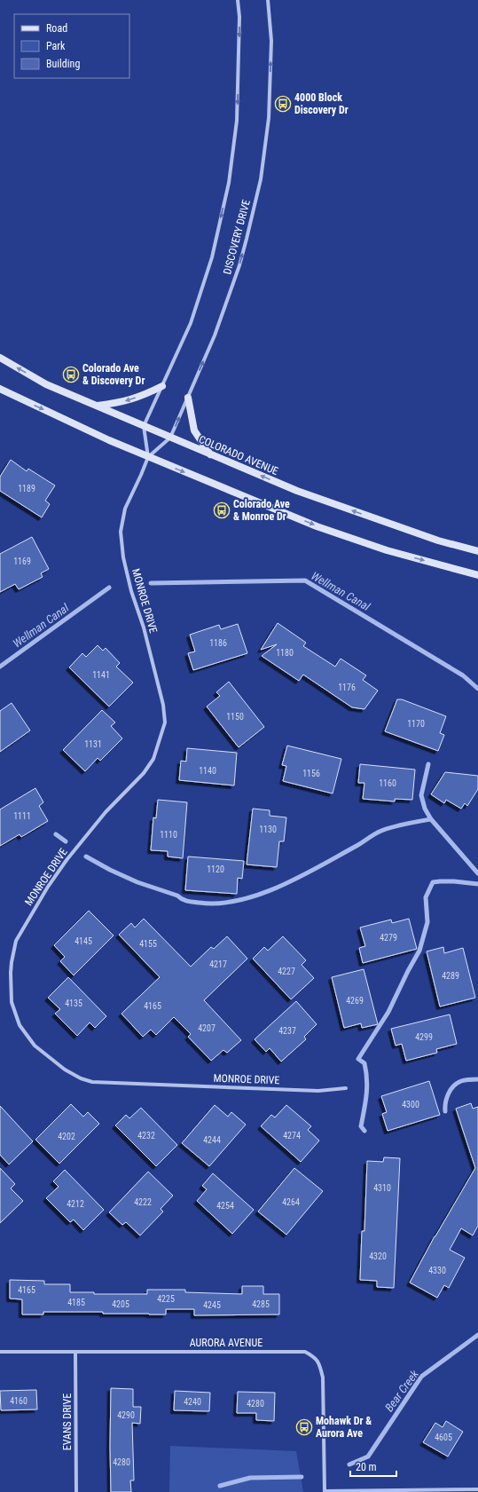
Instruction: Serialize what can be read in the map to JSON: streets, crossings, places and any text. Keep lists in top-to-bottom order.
{
  "streets": {
    "main road": ["COLORADO AVENUE"],
    "street": [
      "DISCOVERY DRIVE",
      "MONROE DRIVE",
      "AURORA AVENUE",
      "EVANS DRIVE"
    ]
  },
  "crossings": [
    ["DISCOVERY DRIVE", "COLORADO AVENUE"],
    ["DISCOVERY DRIVE", "MONROE DRIVE"],
    ["COLORADO AVENUE", "MONROE DRIVE"],
    ["AURORA AVENUE", "EVANS DRIVE"]
  ],
  "water": ["Wellman Canal", "Bear Creek"],
  "places": {
    "bus stop": [
      "4000 Block Discovery Dr",
      "Colorado Ave & Discovery Dr",
      "Colorado Ave & Monroe Dr",
      "Mohawk Dr & Aurora Ave"
    ]
  },
  "house_numbers": [
    "1189",
    "1169",
    "1186",
    "1180",
    "1141",
    "1176",
    "1150",
    "1170",
    "1131",
    "1140",
    "1156",
    "1160",
    "1111",
    "1130",
    "1110",
    "1120",
    "4279",
    "4145",
    "4155",
    "4217",
    "4227",
    "4289",
    "4269",
    "4135",
    "4165",
    "4207",
    "4237",
    "4299",
    "4300",
    "4232",
    "4274",
    "4202",
    "4244",
    "4310",
    "4222",
    "4264",
    "4212",
    "4254",
    "4320",
    "4330",
    "4165",
    "4225",
    "4185",
    "4205",
    "4285",
    "4245",
    "4160",
    "4240",
    "4280",
    "4290",
    "4605",
    "4280"
  ],
  "legend": ["Road", "Park", "Building"],
  "scale_bar": "20 m"
}
